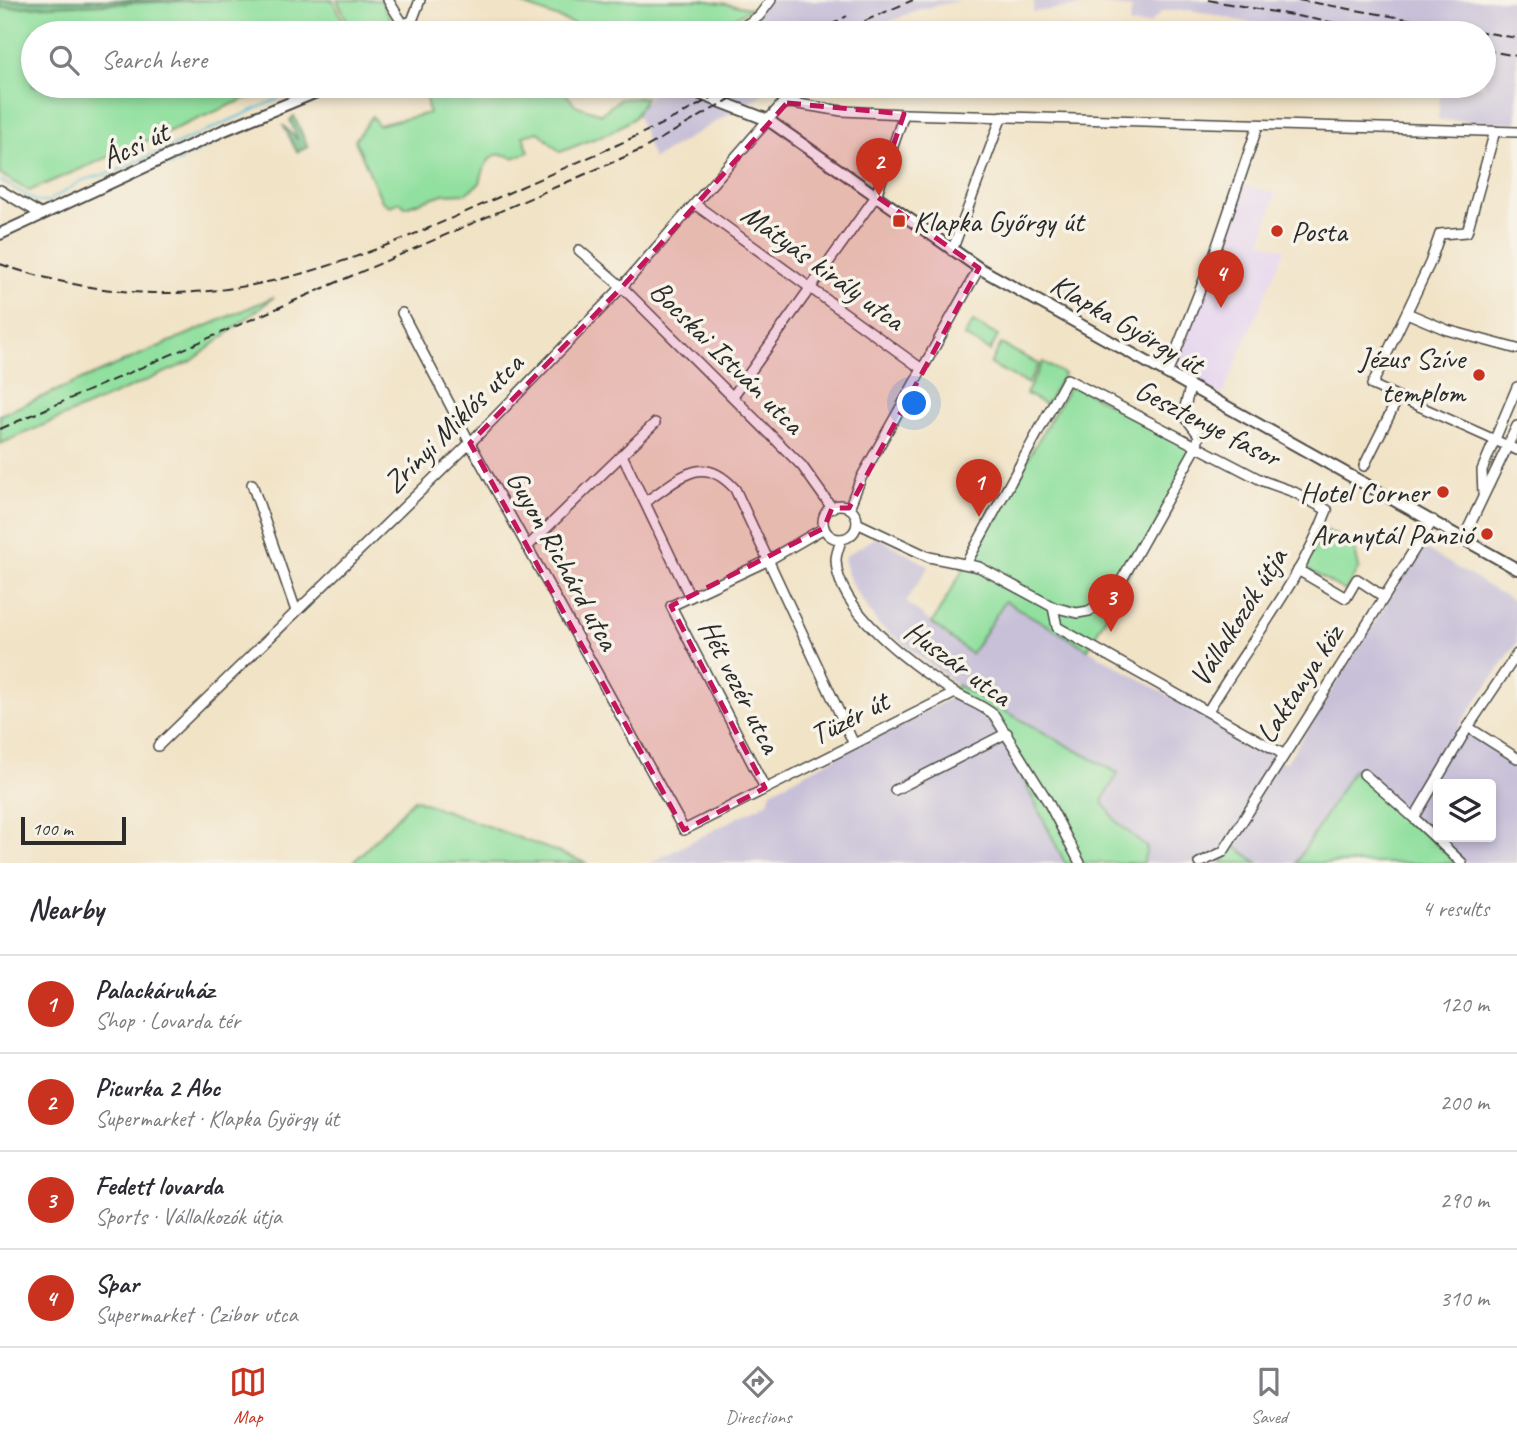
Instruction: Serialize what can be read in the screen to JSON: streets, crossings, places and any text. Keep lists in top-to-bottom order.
{
  "streets": {
    "main road": ["Ácsi út", "Klapka György út"],
    "street": [
      "Mátyás király utca",
      "Bocskai István utca",
      "Zrínyi Miklós utca",
      "Gesztenye fasor",
      "Guyon Richárd utca",
      "Vállalkozók útja",
      "Huszár utca",
      "Laktanya köz",
      "Hét vezér utca",
      "Tüzér út"
    ]
  },
  "crossings": [
    ["Mátyás király utca", "Zrínyi Miklós utca"],
    ["Klapka György út", "Zrínyi Miklós utca"],
    ["Klapka György út", "Laktanya köz"],
    ["Bocskai István utca", "Zrínyi Miklós utca"],
    ["Bocskai István utca", "Huszár utca"],
    ["Zrínyi Miklós utca", "Guyon Richárd utca"],
    ["Gesztenye fasor", "Vállalkozók útja"],
    ["Guyon Richárd utca", "Tüzér út"],
    ["Vállalkozók útja", "Laktanya köz"],
    ["Huszár utca", "Tüzér út"],
    ["Hét vezér utca", "Tüzér út"]
  ],
  "places": {
    "transit": ["Klapka Győrgy út"],
    "other": [
      "Posta",
      "Jézus Szíve templom",
      "Hotel Corner",
      "Aranytál Panzió"
    ]
  },
  "scale_bar": "100 m",
  "page": {
    "search": "Search here",
    "pins": [
      "2",
      "4",
      "1",
      "3"
    ],
    "scale": "100 m",
    "heading": ["Nearby", "4 results"],
    "list": [
      {
        "mark": "1",
        "name": "Palackáruház",
        "note": "Shop · Lovarda tér",
        "value": "120 m"
      },
      {
        "mark": "2",
        "name": "Picurka 2 Abc",
        "note": "Supermarket · Klapka György út",
        "value": "200 m"
      },
      {
        "mark": "3",
        "name": "Fedett lovarda",
        "note": "Sports · Vállalkozók útja",
        "value": "290 m"
      },
      {
        "mark": "4",
        "name": "Spar",
        "note": "Supermarket · Czibor utca",
        "value": "310 m"
      }
    ],
    "nav": ["Map", "Directions", "Saved"]
  }
}
